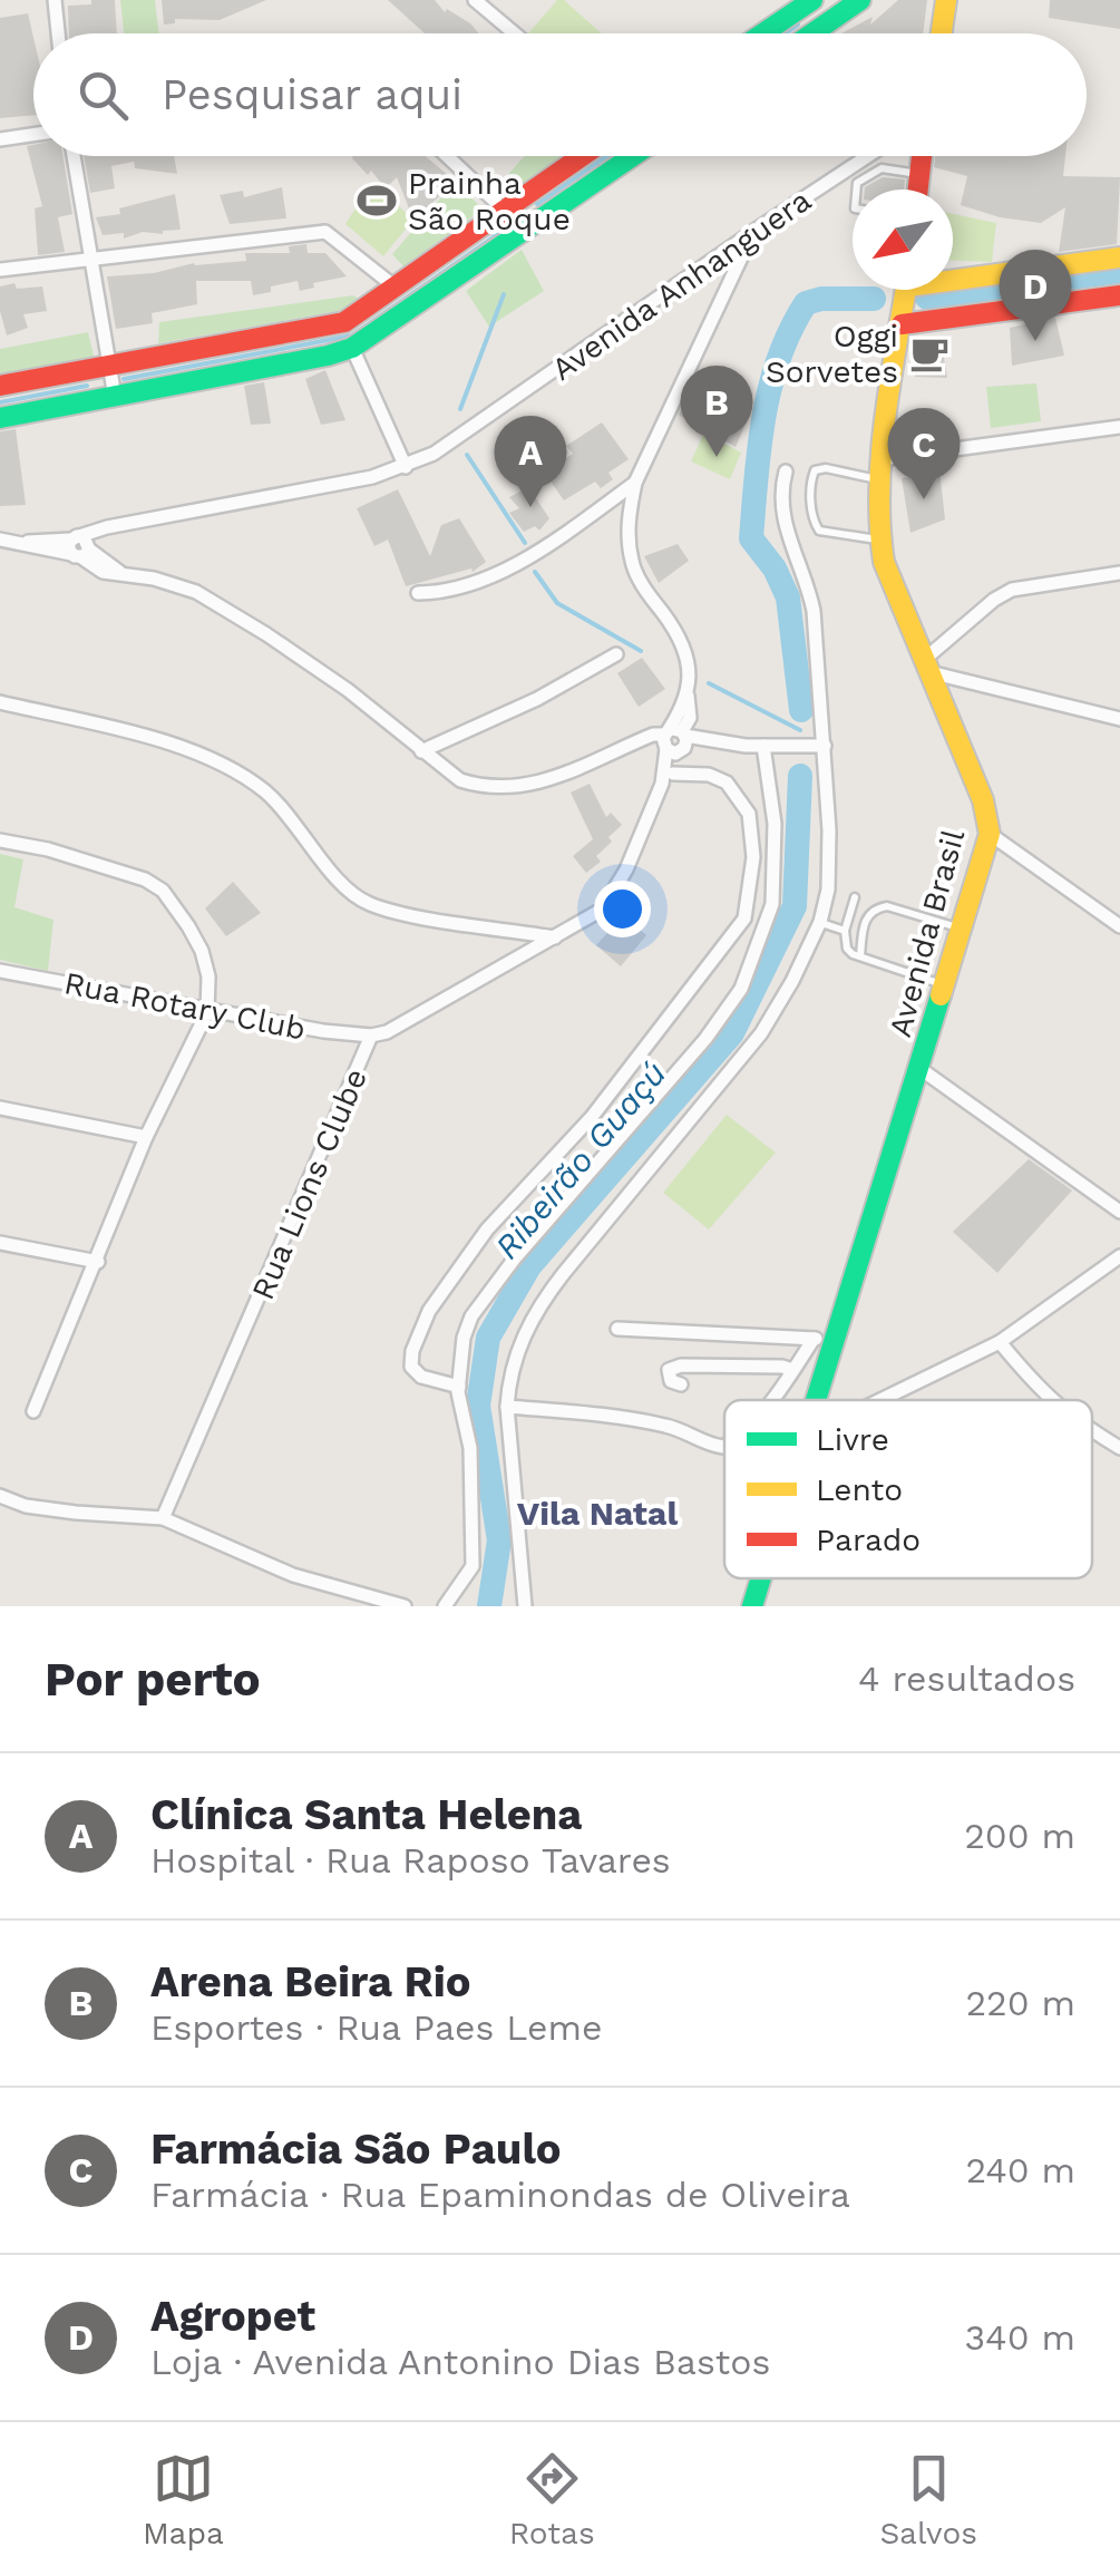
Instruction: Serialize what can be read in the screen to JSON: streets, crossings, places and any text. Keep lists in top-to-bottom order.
{
  "streets": {
    "main road": ["Avenida Brasil"],
    "street": ["Avenida Anhanguera", "Rua Rotary Club", "Rua Lions Clube"]
  },
  "crossings": [
    ["Rua Rotary Club", "Rua Lions Clube"]
  ],
  "districts": ["Vila Natal"],
  "water": ["Ribeirão Guaçú"],
  "places": {
    "sports": ["Prainha São Roque"],
    "cafe": ["Oggi Sorvetes"]
  },
  "legend": ["Livre", "Lento", "Parado"],
  "north": "bottom left",
  "page": {
    "search": "Pesquisar aqui",
    "pins": [
      "D",
      "B",
      "C",
      "A"
    ],
    "heading": ["Por perto", "4 resultados"],
    "list": [
      {
        "mark": "A",
        "name": "Clínica Santa Helena",
        "note": "Hospital · Rua Raposo Tavares",
        "value": "200 m"
      },
      {
        "mark": "B",
        "name": "Arena Beira Rio",
        "note": "Esportes · Rua Paes Leme",
        "value": "220 m"
      },
      {
        "mark": "C",
        "name": "Farmácia São Paulo",
        "note": "Farmácia · Rua Epaminondas de Oliveira",
        "value": "240 m"
      },
      {
        "mark": "D",
        "name": "Agropet",
        "note": "Loja · Avenida Antonino Dias Bastos",
        "value": "340 m"
      }
    ],
    "nav": ["Mapa", "Rotas", "Salvos"]
  }
}
